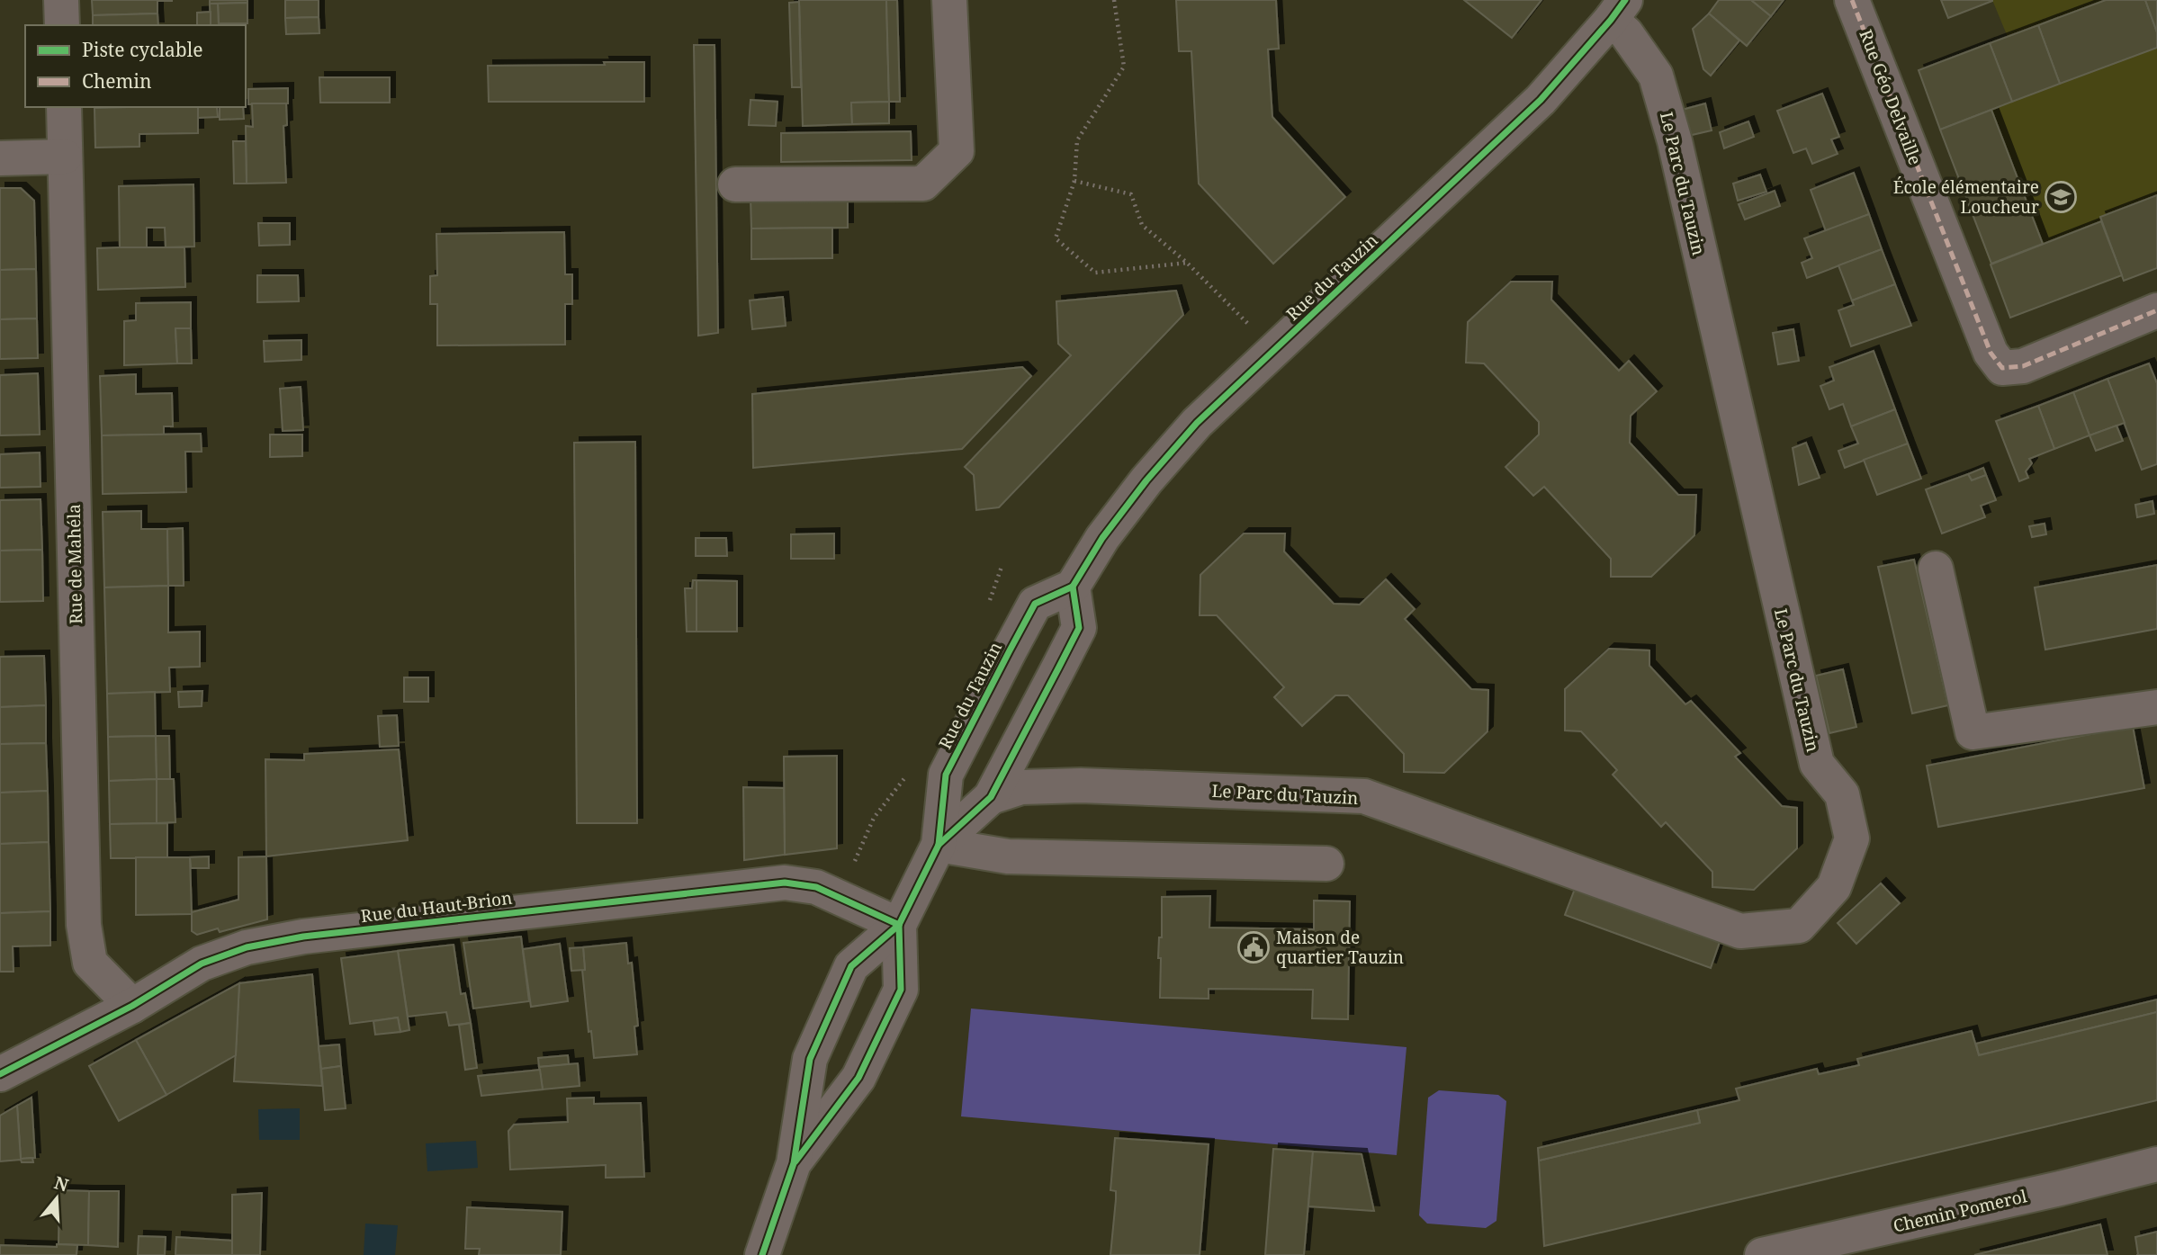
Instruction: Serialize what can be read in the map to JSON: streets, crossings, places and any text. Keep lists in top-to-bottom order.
{
  "streets": {
    "street": [
      "Rue Géo Delvaille",
      "Le Parc du Tauzin",
      "Rue du Tauzin",
      "Rue de Mahéla",
      "Rue du Haut-Brion",
      "Chemin Pomerol"
    ]
  },
  "crossings": [
    ["Le Parc du Tauzin", "Rue du Tauzin"],
    ["Rue du Tauzin", "Rue du Haut-Brion"],
    ["Rue de Mahéla", "Rue du Haut-Brion"]
  ],
  "places": {
    "school or university": ["École élémentaire Loucheur"],
    "public building": ["Maison de quartier Tauzin"]
  },
  "legend": ["Piste cyclable", "Chemin"],
  "north": "top"
}
